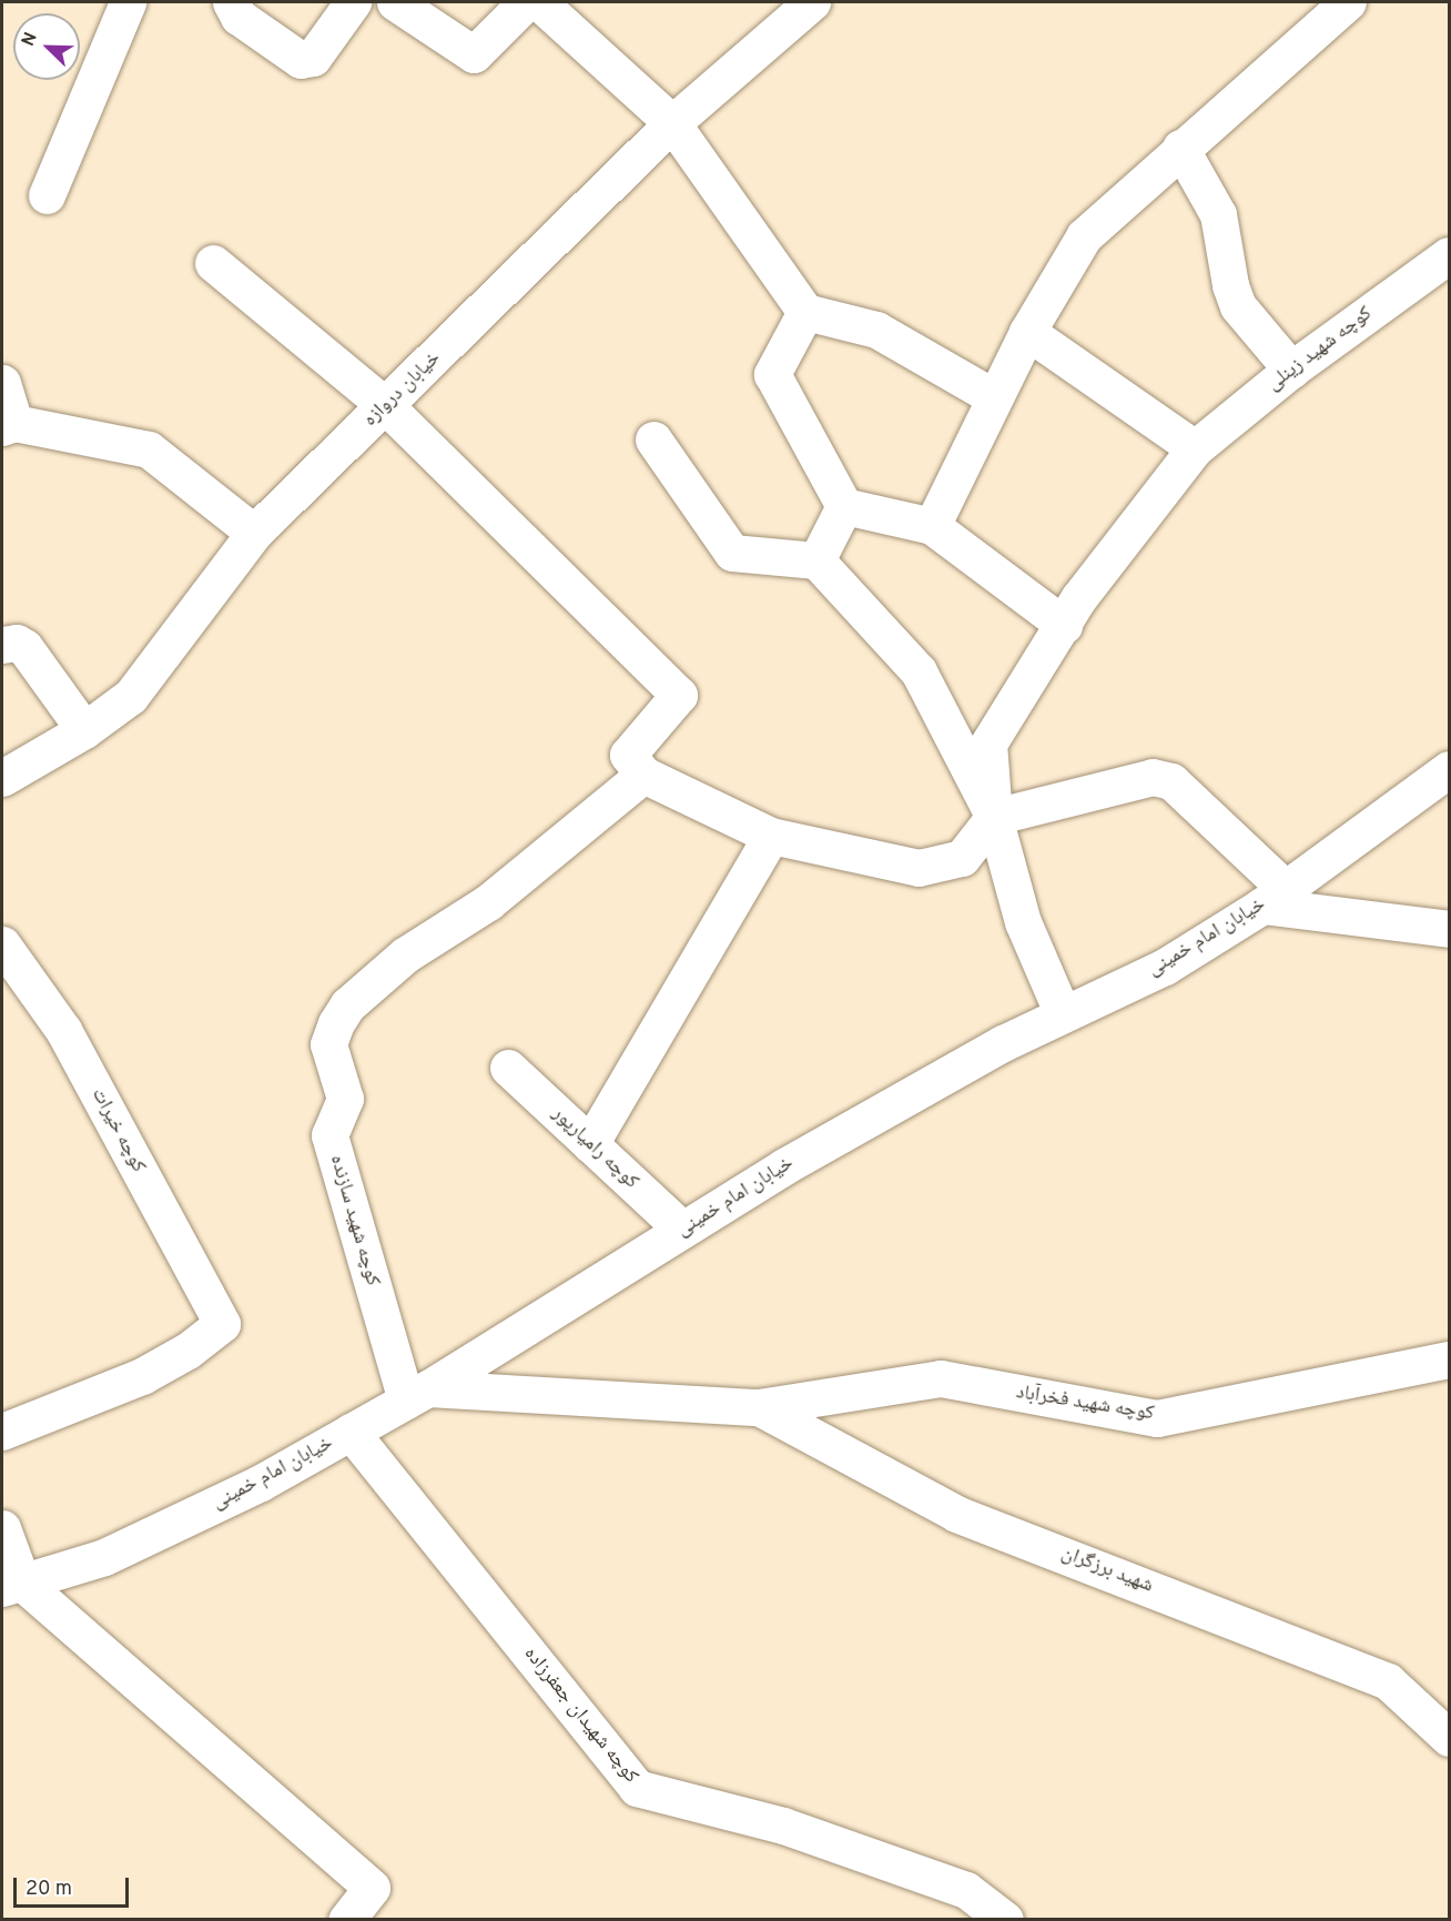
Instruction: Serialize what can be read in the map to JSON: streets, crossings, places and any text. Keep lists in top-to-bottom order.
{
  "streets": {
    "street": [
      "کوچه شهید زینلی",
      "خیابان دروازه",
      "خیابان امام خمینی",
      "کوچه خیرات",
      "کوچه رامیارپور",
      "کوچه شهید سازنده",
      "کوچه شهید فخرآباد",
      "شهید برزگران",
      "کوچه شهیدان جعفرزاده"
    ]
  },
  "crossings": [
    ["خیابان امام خمینی", "کوچه رامیارپور"],
    ["خیابان امام خمینی", "کوچه شهید سازنده"],
    ["خیابان امام خمینی", "کوچه شهیدان جعفرزاده"],
    ["کوچه شهید فخرآباد", "شهید برزگران"]
  ],
  "scale_bar": "20 m",
  "north": "top left"
}
